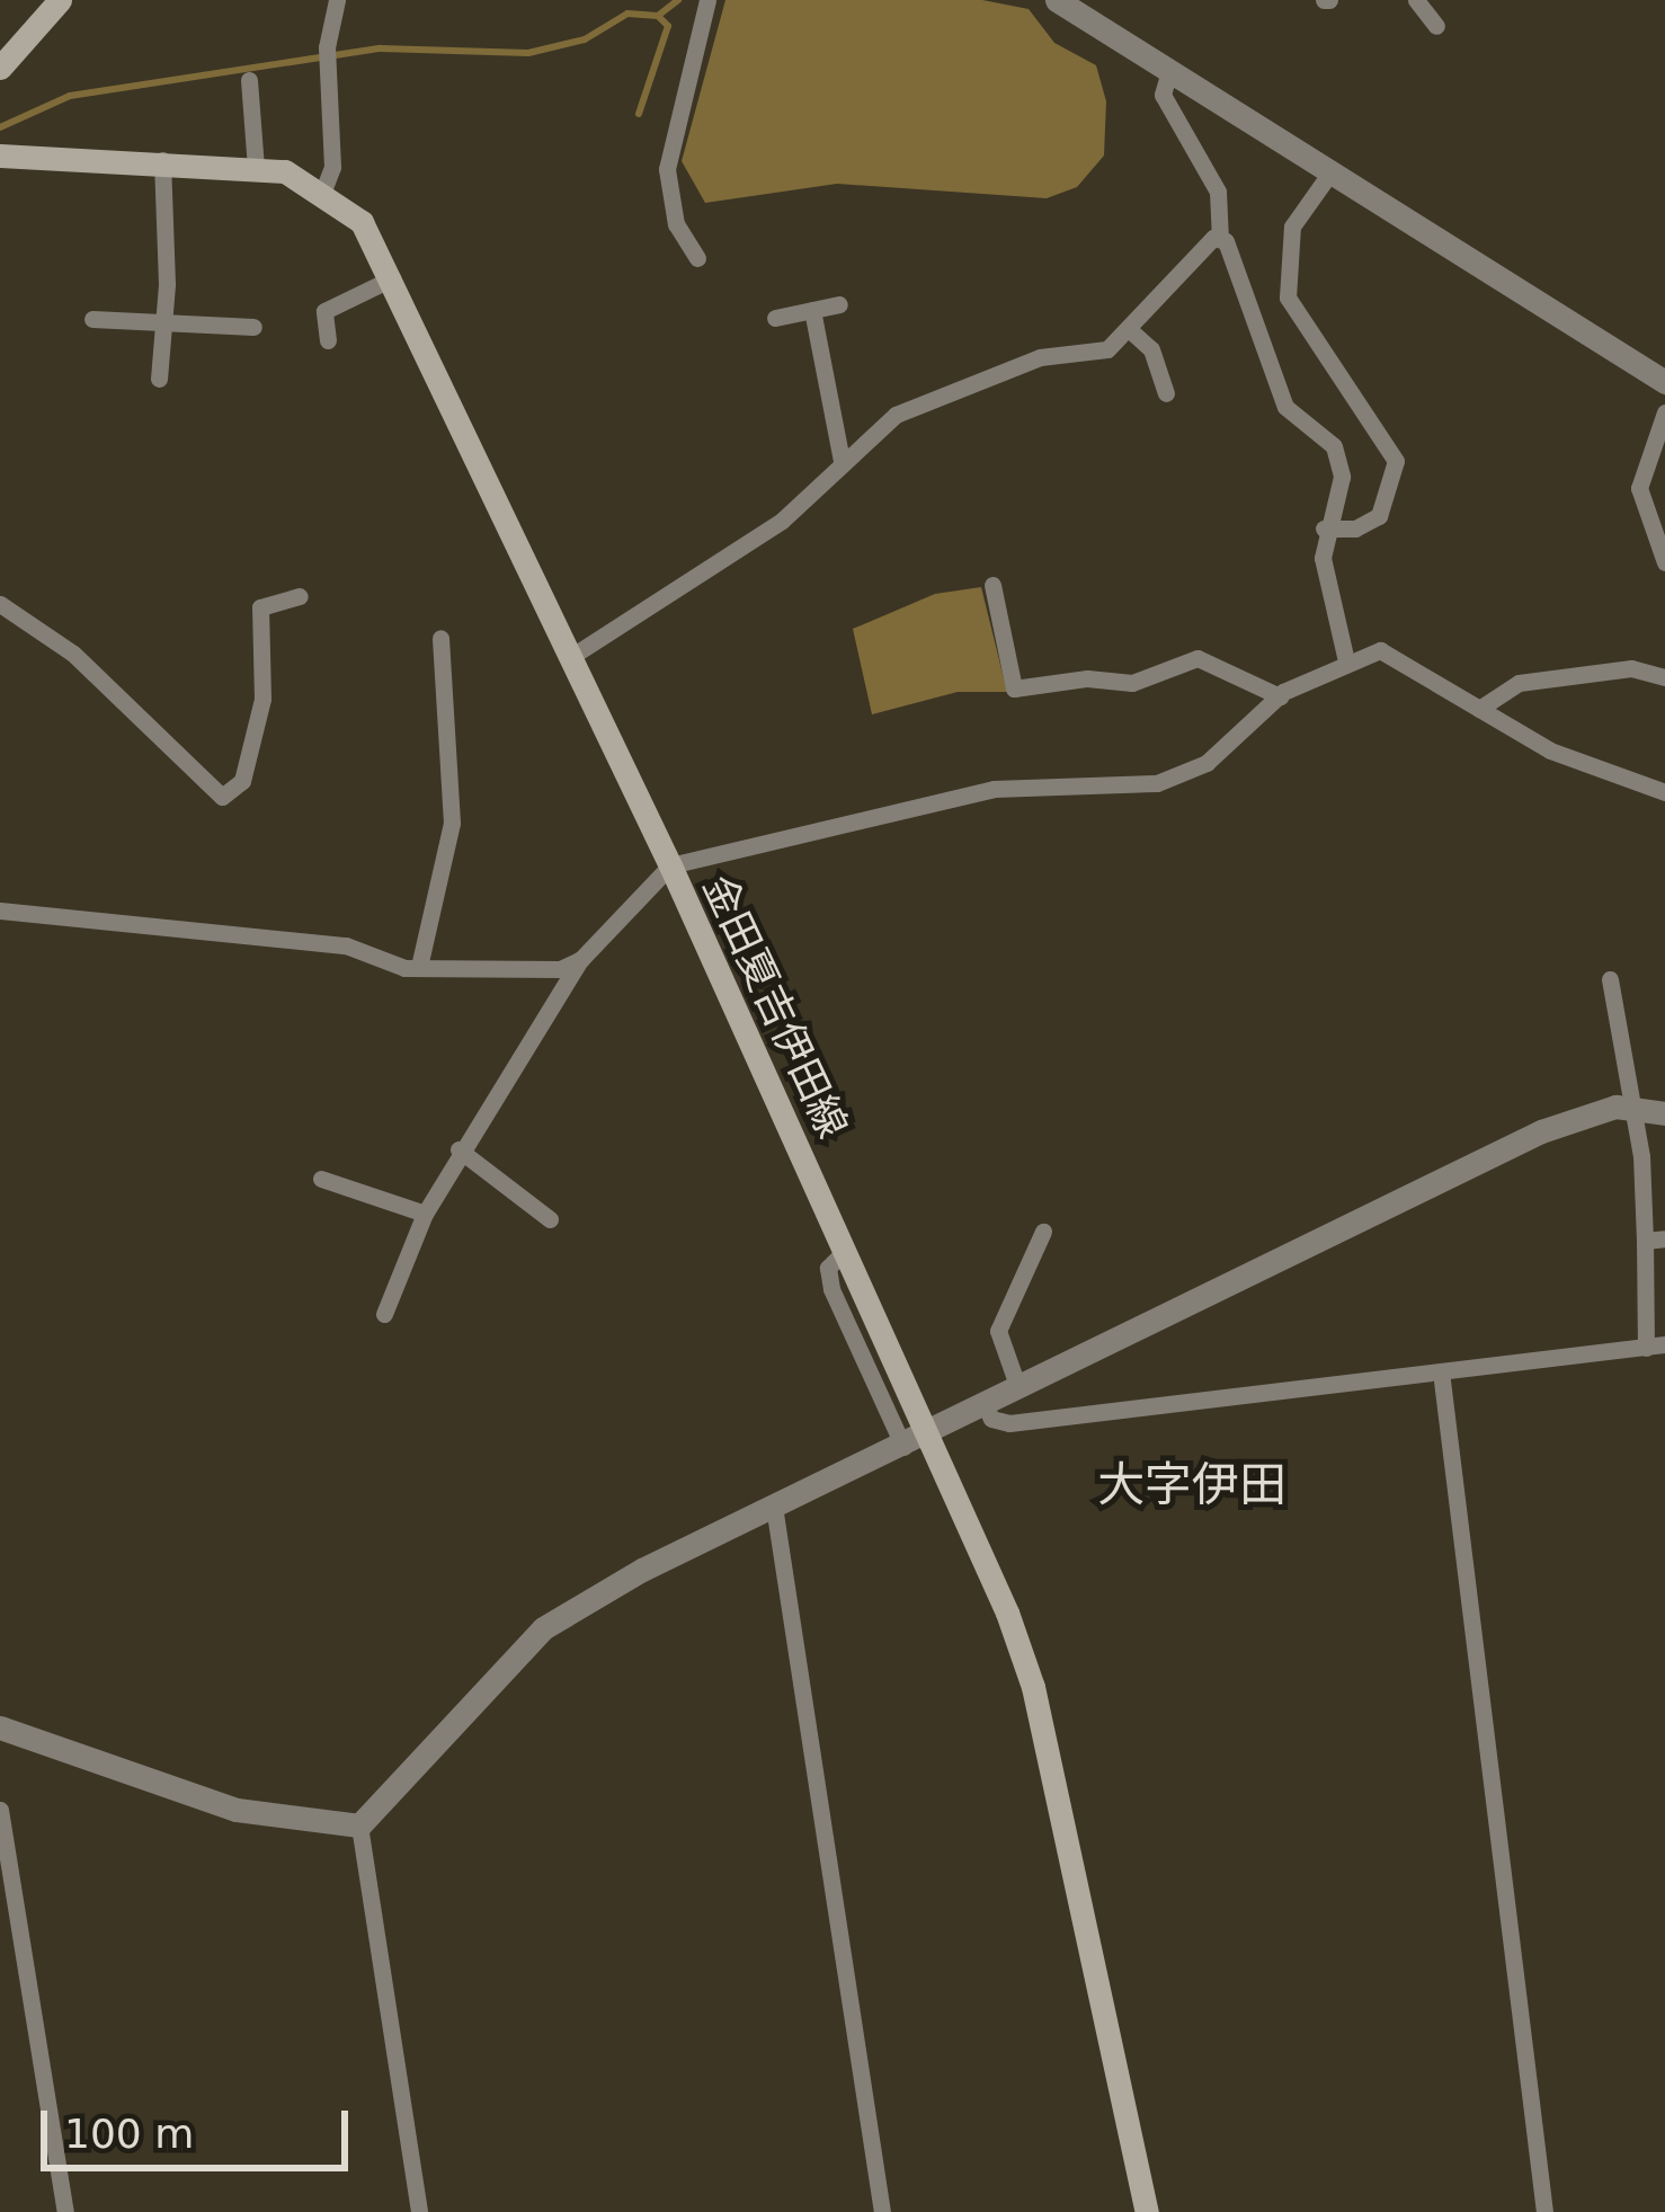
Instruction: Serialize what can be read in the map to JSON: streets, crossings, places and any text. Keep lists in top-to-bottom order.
{
  "streets": {
    "main road": ["金田夏吉伊田線"]
  },
  "districts": ["大字伊田"],
  "scale_bar": "100 m"
}
